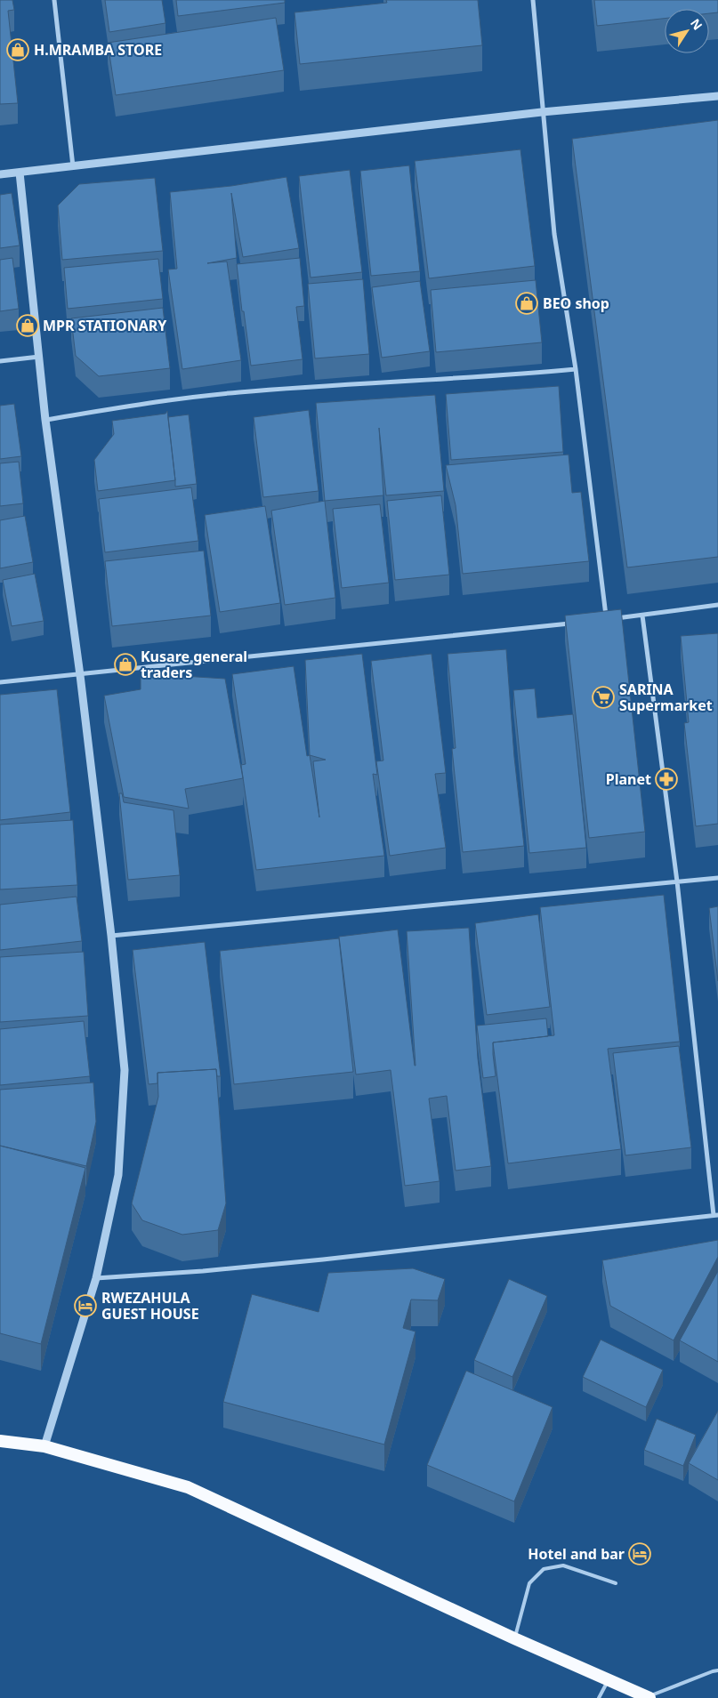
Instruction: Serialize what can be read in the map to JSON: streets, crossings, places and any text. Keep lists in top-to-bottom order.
{
  "places": {
    "shop": [
      "H.MRAMBA STORE",
      "BEO shop",
      "MPR STATIONARY",
      "Kusare general traders"
    ],
    "supermarket": ["SARINA Supermarket"],
    "pharmacy": ["Planet"],
    "hotel": ["RWEZAHULA GUEST HOUSE", "Hotel and bar"]
  },
  "north": "top right"
}
